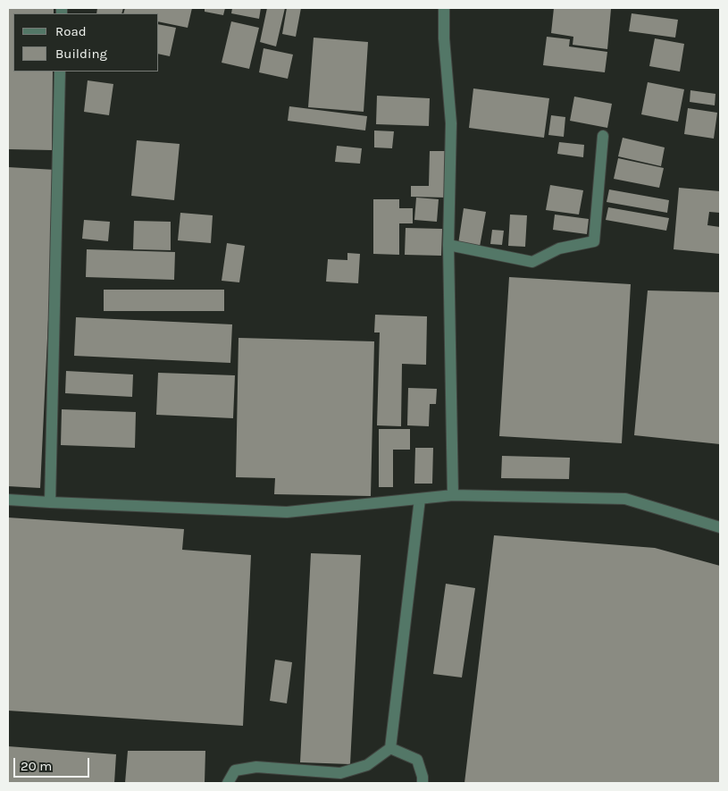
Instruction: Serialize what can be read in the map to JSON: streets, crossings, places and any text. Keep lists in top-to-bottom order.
{
  "legend": ["Road", "Building"],
  "scale_bar": "20 m"
}
